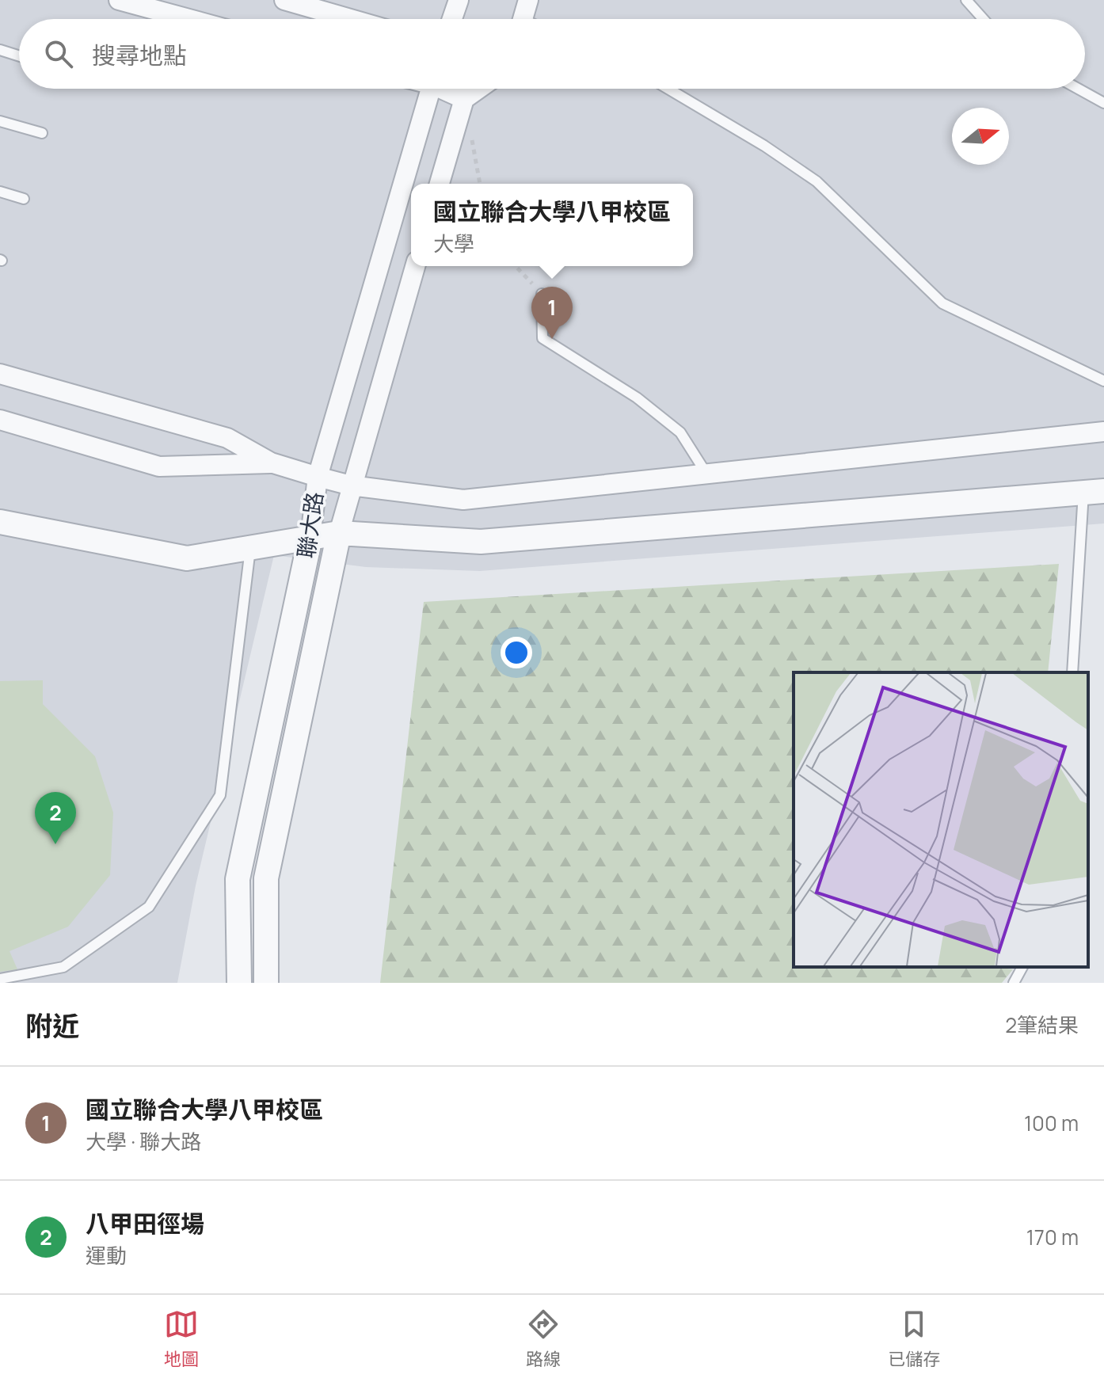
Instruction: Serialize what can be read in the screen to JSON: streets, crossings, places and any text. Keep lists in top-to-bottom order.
{
  "streets": {
    "street": ["聯大路"]
  },
  "north": "right",
  "page": {
    "search": "搜尋地點",
    "popup": ["國立聯合大學八甲校區", "大學"],
    "pins": ["1", "2"],
    "heading": ["附近", "2筆結果"],
    "list": [
      {
        "mark": "1",
        "name": "國立聯合大學八甲校區",
        "note": "大學 · 聯大路",
        "value": "100 m"
      },
      {
        "mark": "2",
        "name": "八甲田徑場",
        "note": "運動",
        "value": "170 m"
      }
    ],
    "nav": ["地圖", "路線", "已儲存"]
  }
}
